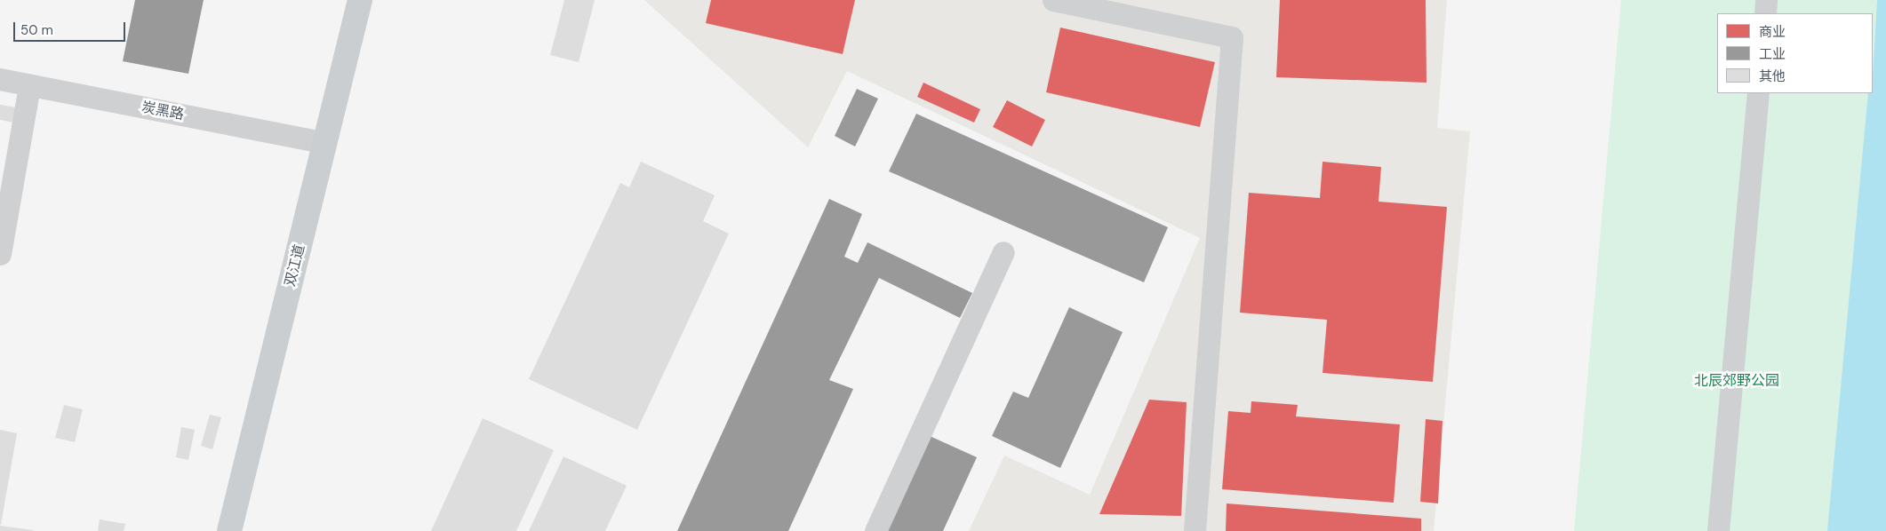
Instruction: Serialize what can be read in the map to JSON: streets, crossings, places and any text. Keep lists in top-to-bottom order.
{
  "streets": {
    "main road": ["双江道"],
    "street": ["炭黑路"]
  },
  "crossings": [
    ["炭黑路", "双江道"]
  ],
  "parks": ["北辰郊野公园"],
  "legend": ["商业", "工业", "其他"],
  "scale_bar": "50 m"
}
